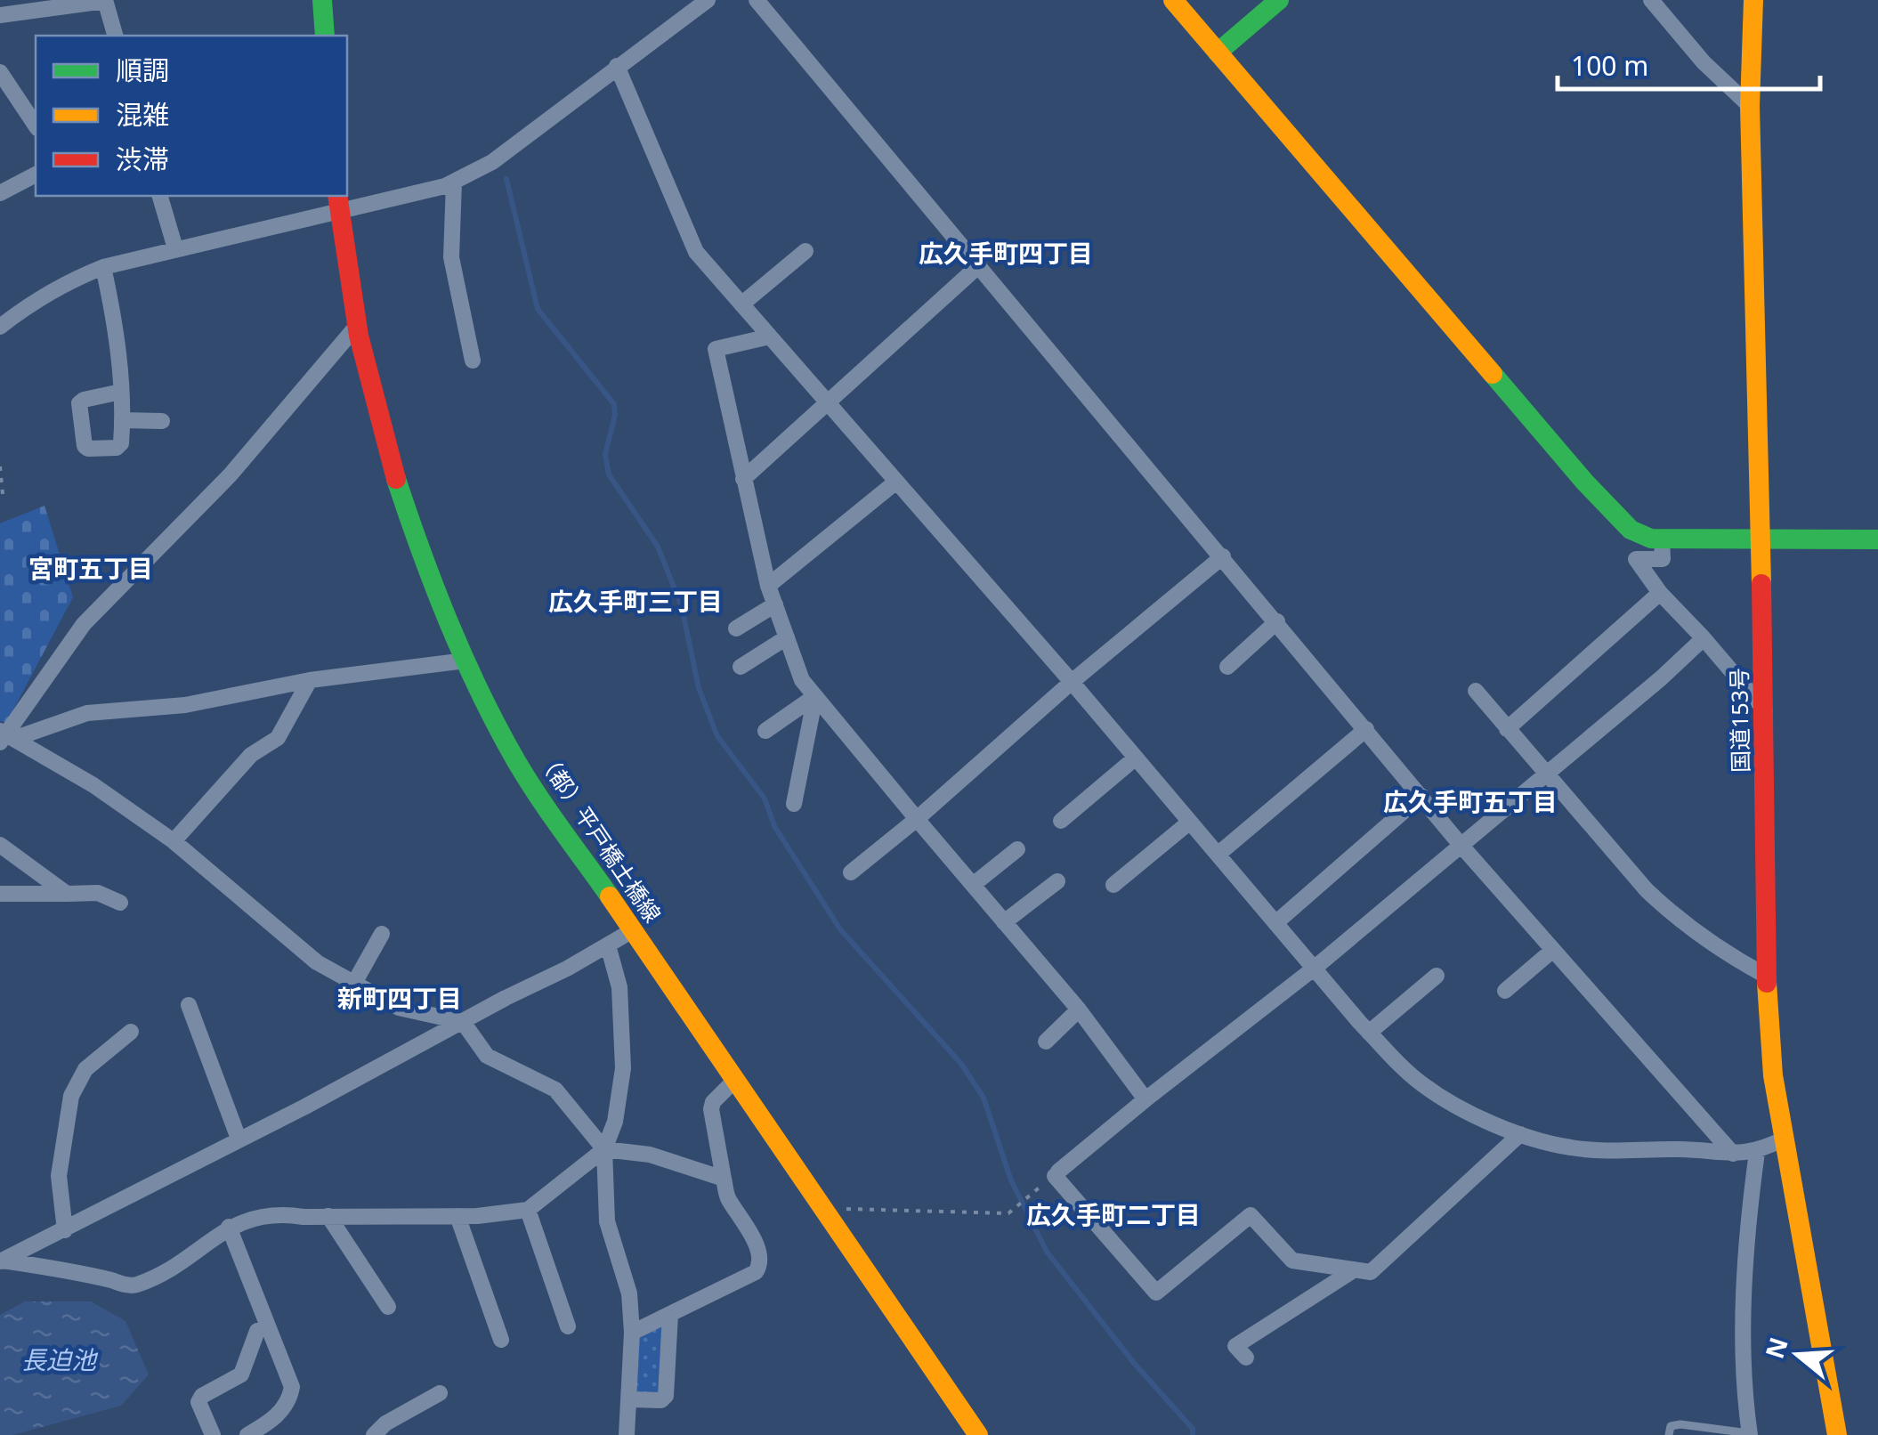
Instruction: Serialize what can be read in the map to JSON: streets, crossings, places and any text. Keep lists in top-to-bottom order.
{
  "streets": {
    "main road": ["国道153号", "（都）平戸橋土橋線"]
  },
  "districts": [
    "広久手町四丁目",
    "宮町五丁目",
    "広久手町三丁目",
    "広久手町五丁目",
    "新町四丁目",
    "広久手町二丁目"
  ],
  "water": ["長迫池"],
  "legend": ["順調", "混雑", "渋滞"],
  "scale_bar": "100 m",
  "north": "left"
}
